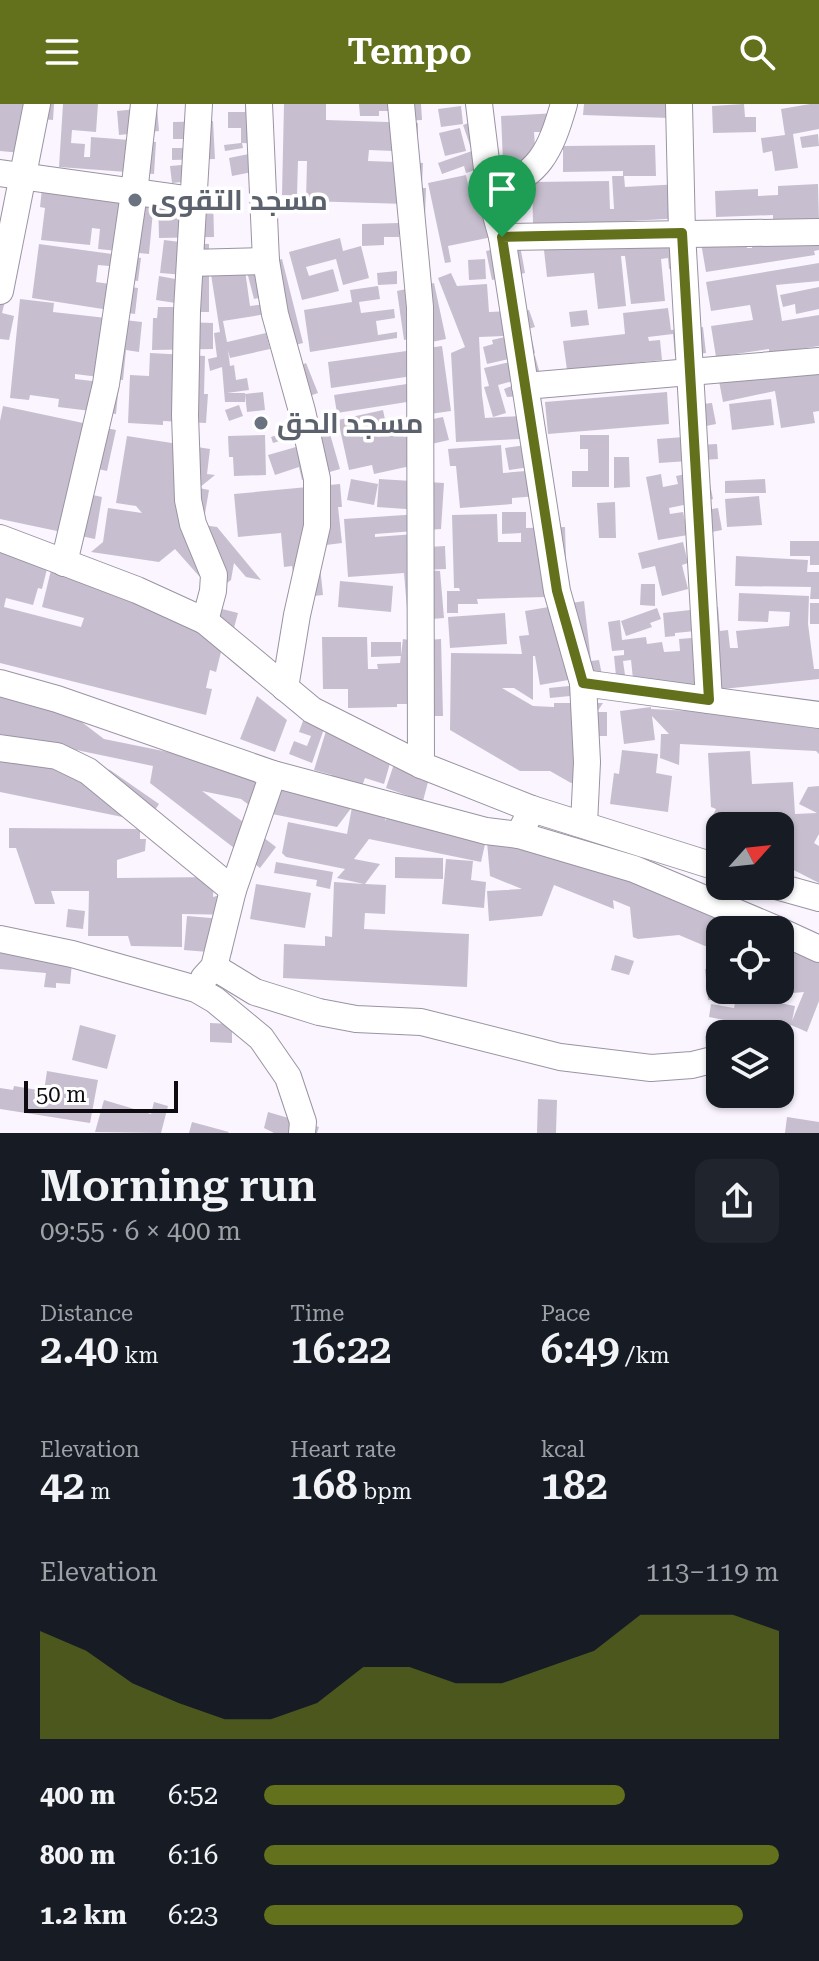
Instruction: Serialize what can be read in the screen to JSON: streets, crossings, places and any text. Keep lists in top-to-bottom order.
{
  "places": ["مسجد التقوى", "مسجد الحق"],
  "scale_bar": "50 m",
  "north": "top right",
  "page": {
    "header": "Tempo",
    "scale": "50 m",
    "heading": ["Morning run", "09:55 · 6 × 400 m"],
    "stats": [
      ["Distance", "2.40 km"],
      ["Time", "16:22"],
      ["Pace", "6:49 /km"],
      ["Elevation", "42 m"],
      ["Heart rate", "168 bpm"],
      ["kcal", "182"]
    ],
    "chart": ["Elevation", "113–119 m"],
    "list": [
      {
        "name": "400 m",
        "note": "6:52"
      },
      {
        "name": "800 m",
        "note": "6:16"
      },
      {
        "name": "1.2 km",
        "note": "6:23"
      }
    ]
  }
}
